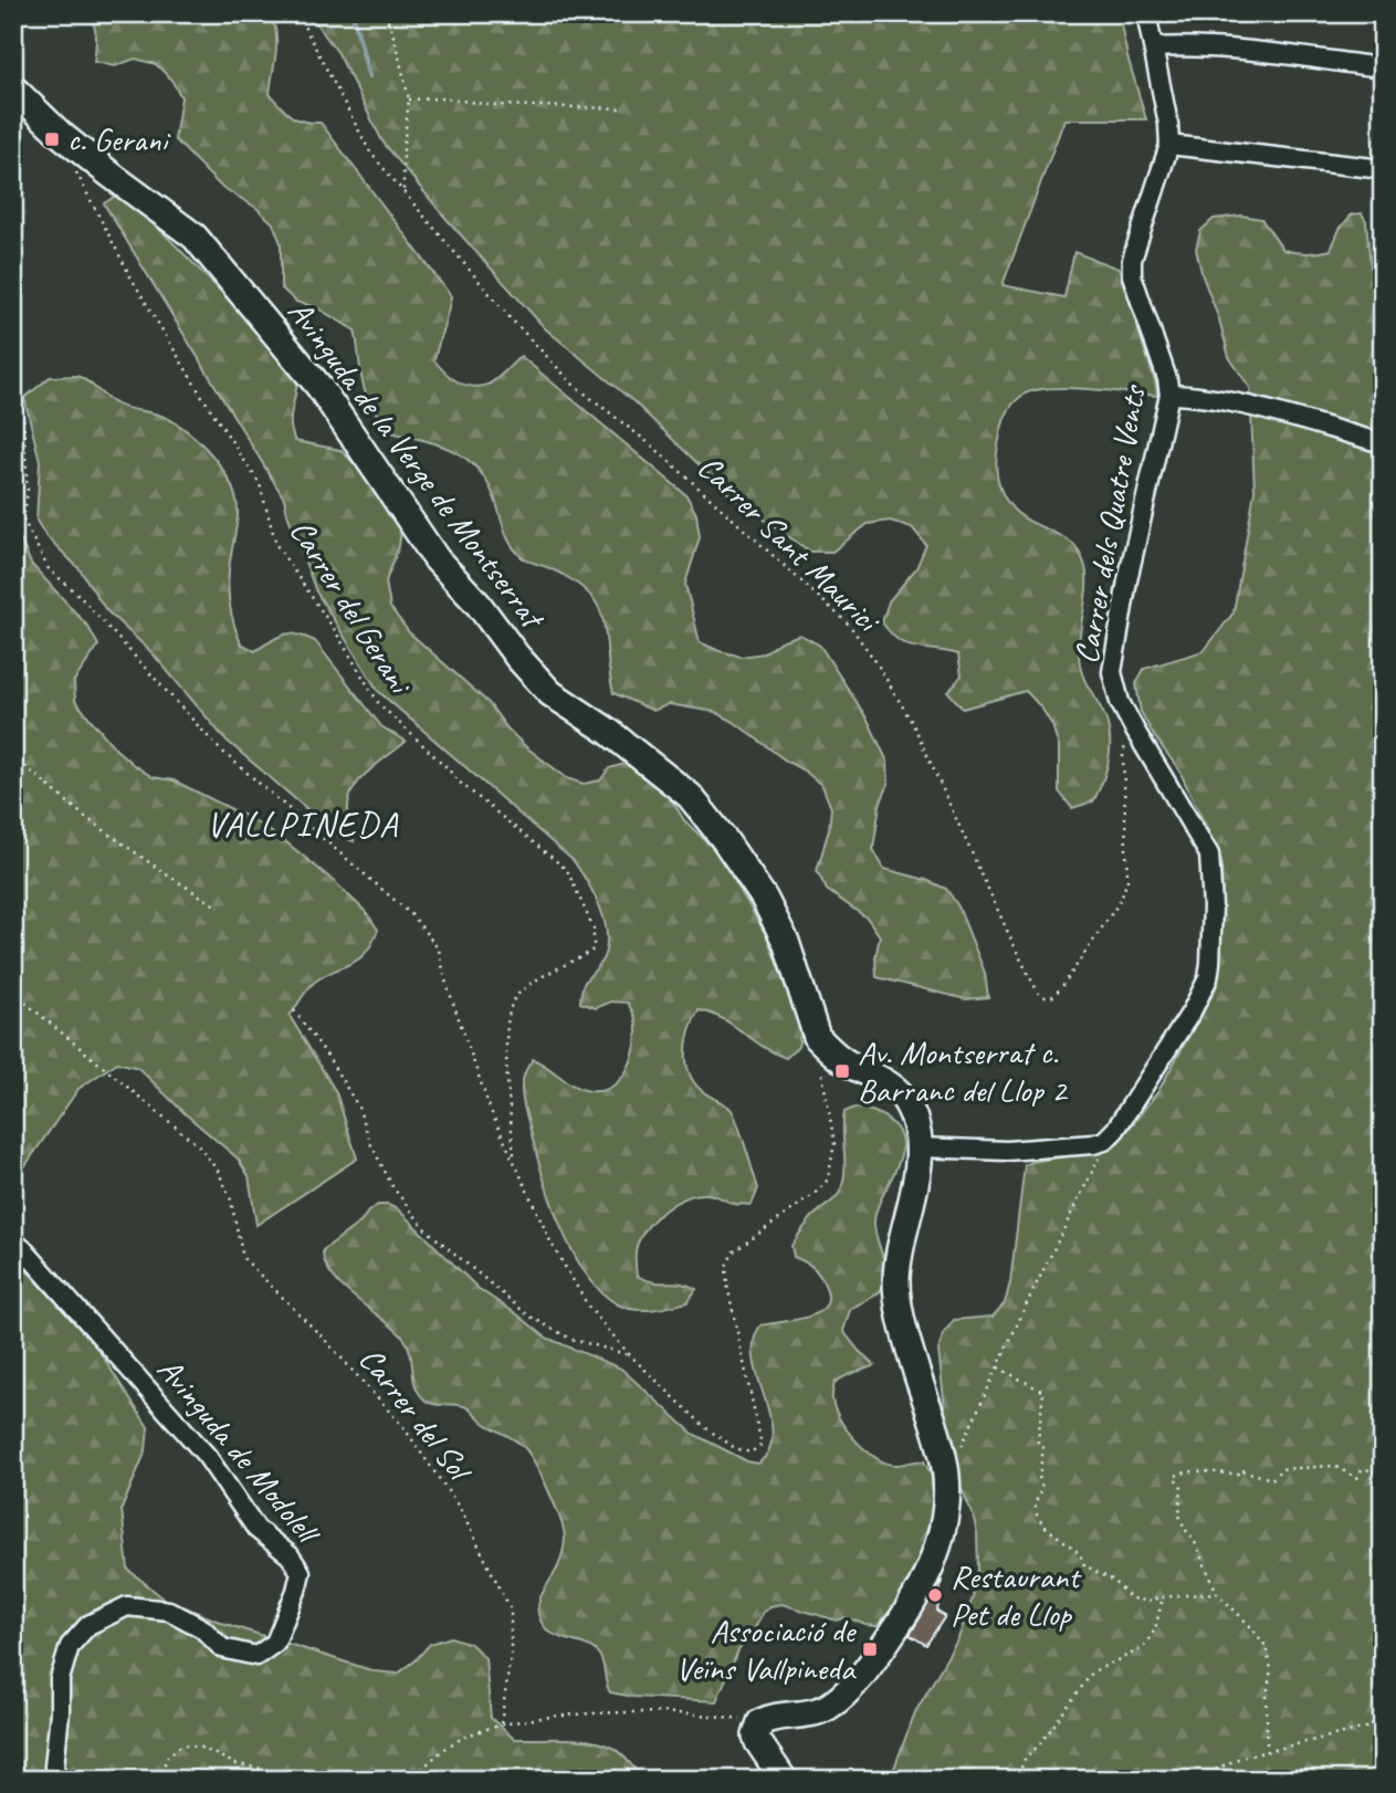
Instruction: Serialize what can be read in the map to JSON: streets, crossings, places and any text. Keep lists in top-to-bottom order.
{
  "streets": {
    "street": ["Avinguda de la Verge de Montserrat", "Carrer dels Quatre Vents", "Avinguda de Modolell"],
    "path": ["Carrer Sant Maurici", "Carrer del Gerani", "Carrer del Sol"]
  },
  "crossings": [
    ["Avinguda de la Verge de Montserrat", "Carrer del Gerani"],
    ["Carrer dels Quatre Vents", "Carrer Sant Maurici"]
  ],
  "districts": ["VALLPINEDA"],
  "places": {
    "transit": ["c. Gerani", "Av. Montserrat c. Barranc del Llop 2", "Associació de Veïns Vallpineda"],
    "other": ["Restaurant Pet de Llop"]
  }
}
